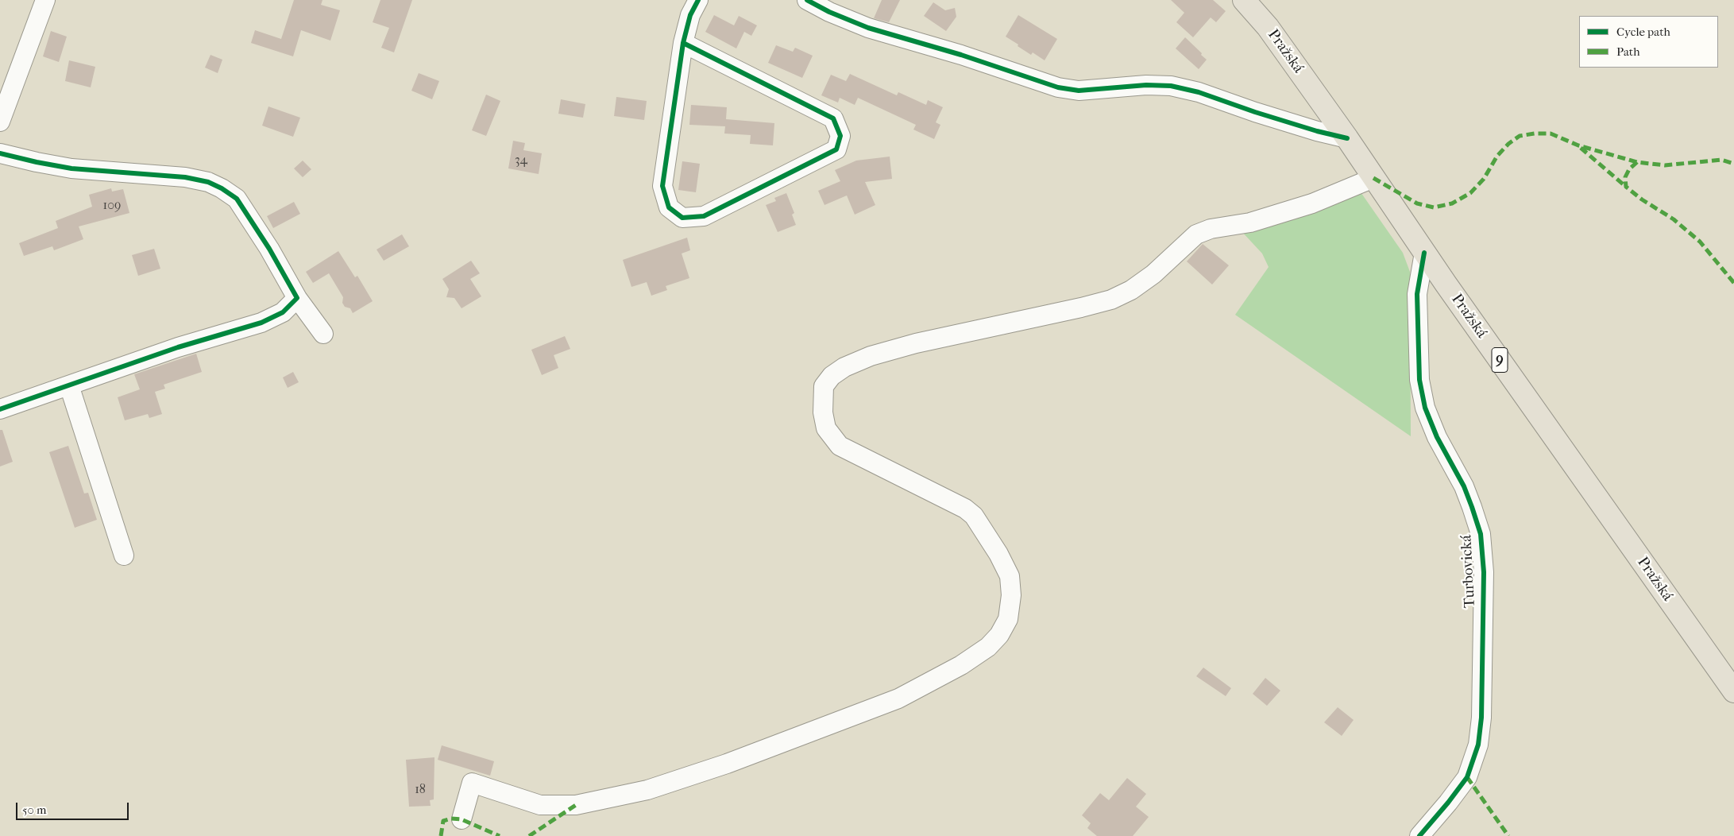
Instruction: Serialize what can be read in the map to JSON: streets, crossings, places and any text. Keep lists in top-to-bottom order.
{
  "streets": {
    "main road": ["Pražská", "9"],
    "street": ["Turbovická"]
  },
  "crossings": [
    ["Pražská", "Turbovická"]
  ],
  "house_numbers": ["34", "109", "18"],
  "legend": ["Cycle path", "Path"],
  "scale_bar": "50 m"
}
